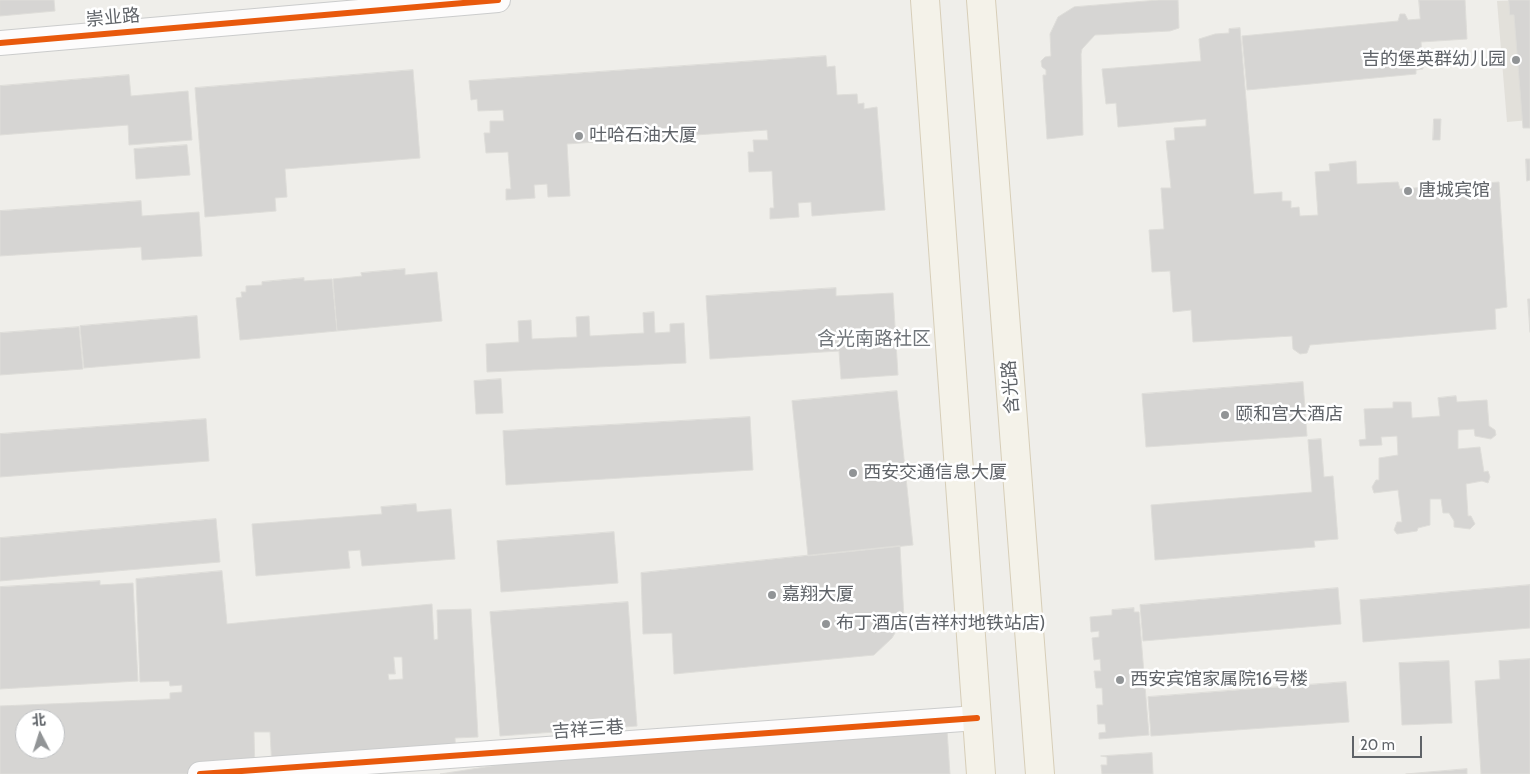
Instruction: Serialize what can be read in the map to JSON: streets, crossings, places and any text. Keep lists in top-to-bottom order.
{
  "streets": {
    "main road": ["含光路"],
    "street": ["崇业路", "吉祥三巷"]
  },
  "districts": ["含光南路社区"],
  "places": [
    "吉的堡英群幼儿园",
    "吐哈石油大厦",
    "唐城宾馆",
    "颐和宫大酒店",
    "西安交通信息大厦",
    "嘉翔大厦",
    "布丁酒店(吉祥村地铁站店)",
    "西安宾馆家属院16号楼"
  ],
  "scale_bar": "20 m",
  "north": "top"
}
